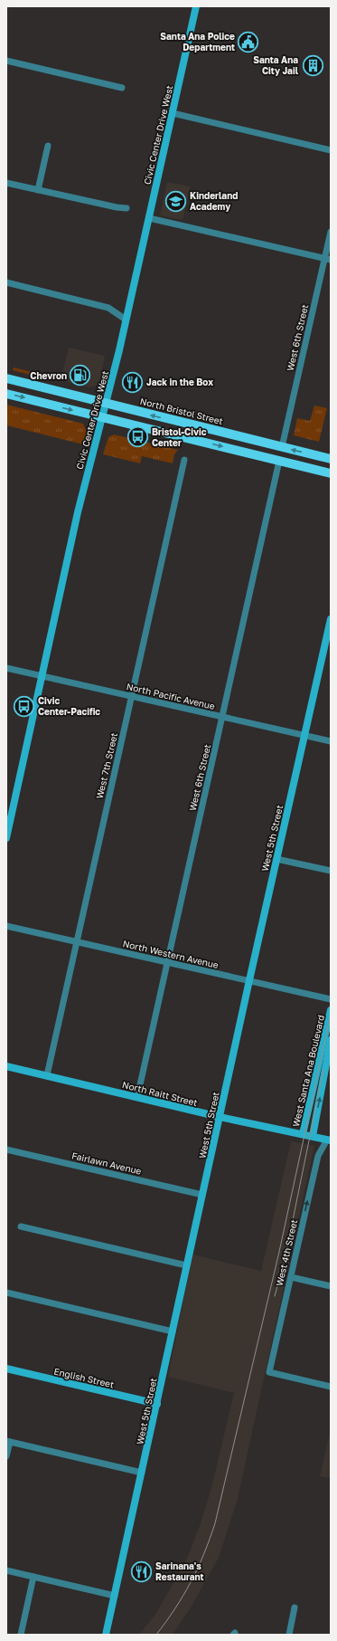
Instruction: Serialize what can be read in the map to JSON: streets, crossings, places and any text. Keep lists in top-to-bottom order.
{
  "streets": {
    "main road": ["North Bristol Street"],
    "street": [
      "Civic Center Drive West",
      "West 6th Street",
      "North Pacific Avenue",
      "West 7th Street",
      "West 5th Street",
      "North Western Avenue",
      "West Santa Ana Boulevard",
      "North Raitt Street",
      "Fairlawn Avenue",
      "West 4th Street",
      "English Street"
    ]
  },
  "crossings": [
    ["Civic Center Drive West", "North Bristol Street"],
    ["Civic Center Drive West", "North Pacific Avenue"],
    ["West 6th Street", "North Bristol Street"],
    ["West 6th Street", "North Pacific Avenue"],
    ["West 6th Street", "North Western Avenue"],
    ["West 6th Street", "North Raitt Street"],
    ["North Pacific Avenue", "West 7th Street"],
    ["North Pacific Avenue", "West 5th Street"],
    ["West 7th Street", "North Western Avenue"],
    ["West 7th Street", "North Raitt Street"],
    ["West 5th Street", "North Western Avenue"],
    ["West 5th Street", "North Raitt Street"],
    ["West 5th Street", "Fairlawn Avenue"],
    ["West 5th Street", "English Street"],
    ["West Santa Ana Boulevard", "North Raitt Street"],
    ["North Raitt Street", "West 4th Street"]
  ],
  "one_way": ["West 4th Street"],
  "places": {
    "public building": ["Santa Ana Police Department"],
    "building": ["Santa Ana City Jail"],
    "school or university": ["Kinderland Academy"],
    "fuel station": ["Chevron"],
    "restaurant": ["Jack in the Box", "Sarinana's Restaurant"],
    "bus stop": ["Bristol-Civic Center", "Civic Center-Pacific"]
  }
}
